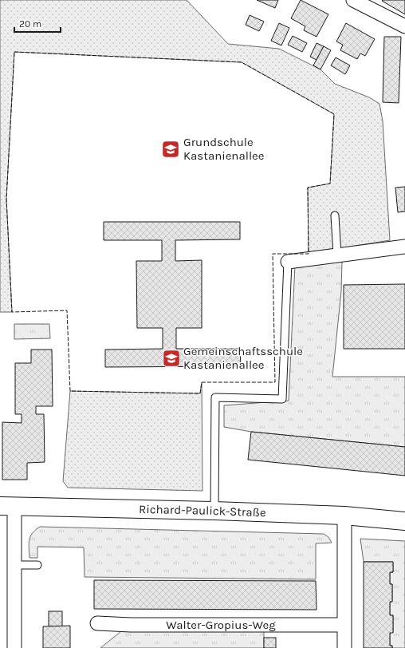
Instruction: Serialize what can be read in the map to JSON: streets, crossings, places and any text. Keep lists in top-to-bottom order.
{
  "streets": {
    "street": ["Richard-Paulick-Straße", "Walter-Gropius-Weg"]
  },
  "places": {
    "school or university": ["Grundschule Kastanienallee", "Gemeinschaftsschule Kastanienallee"]
  },
  "scale_bar": "20 m"
}
